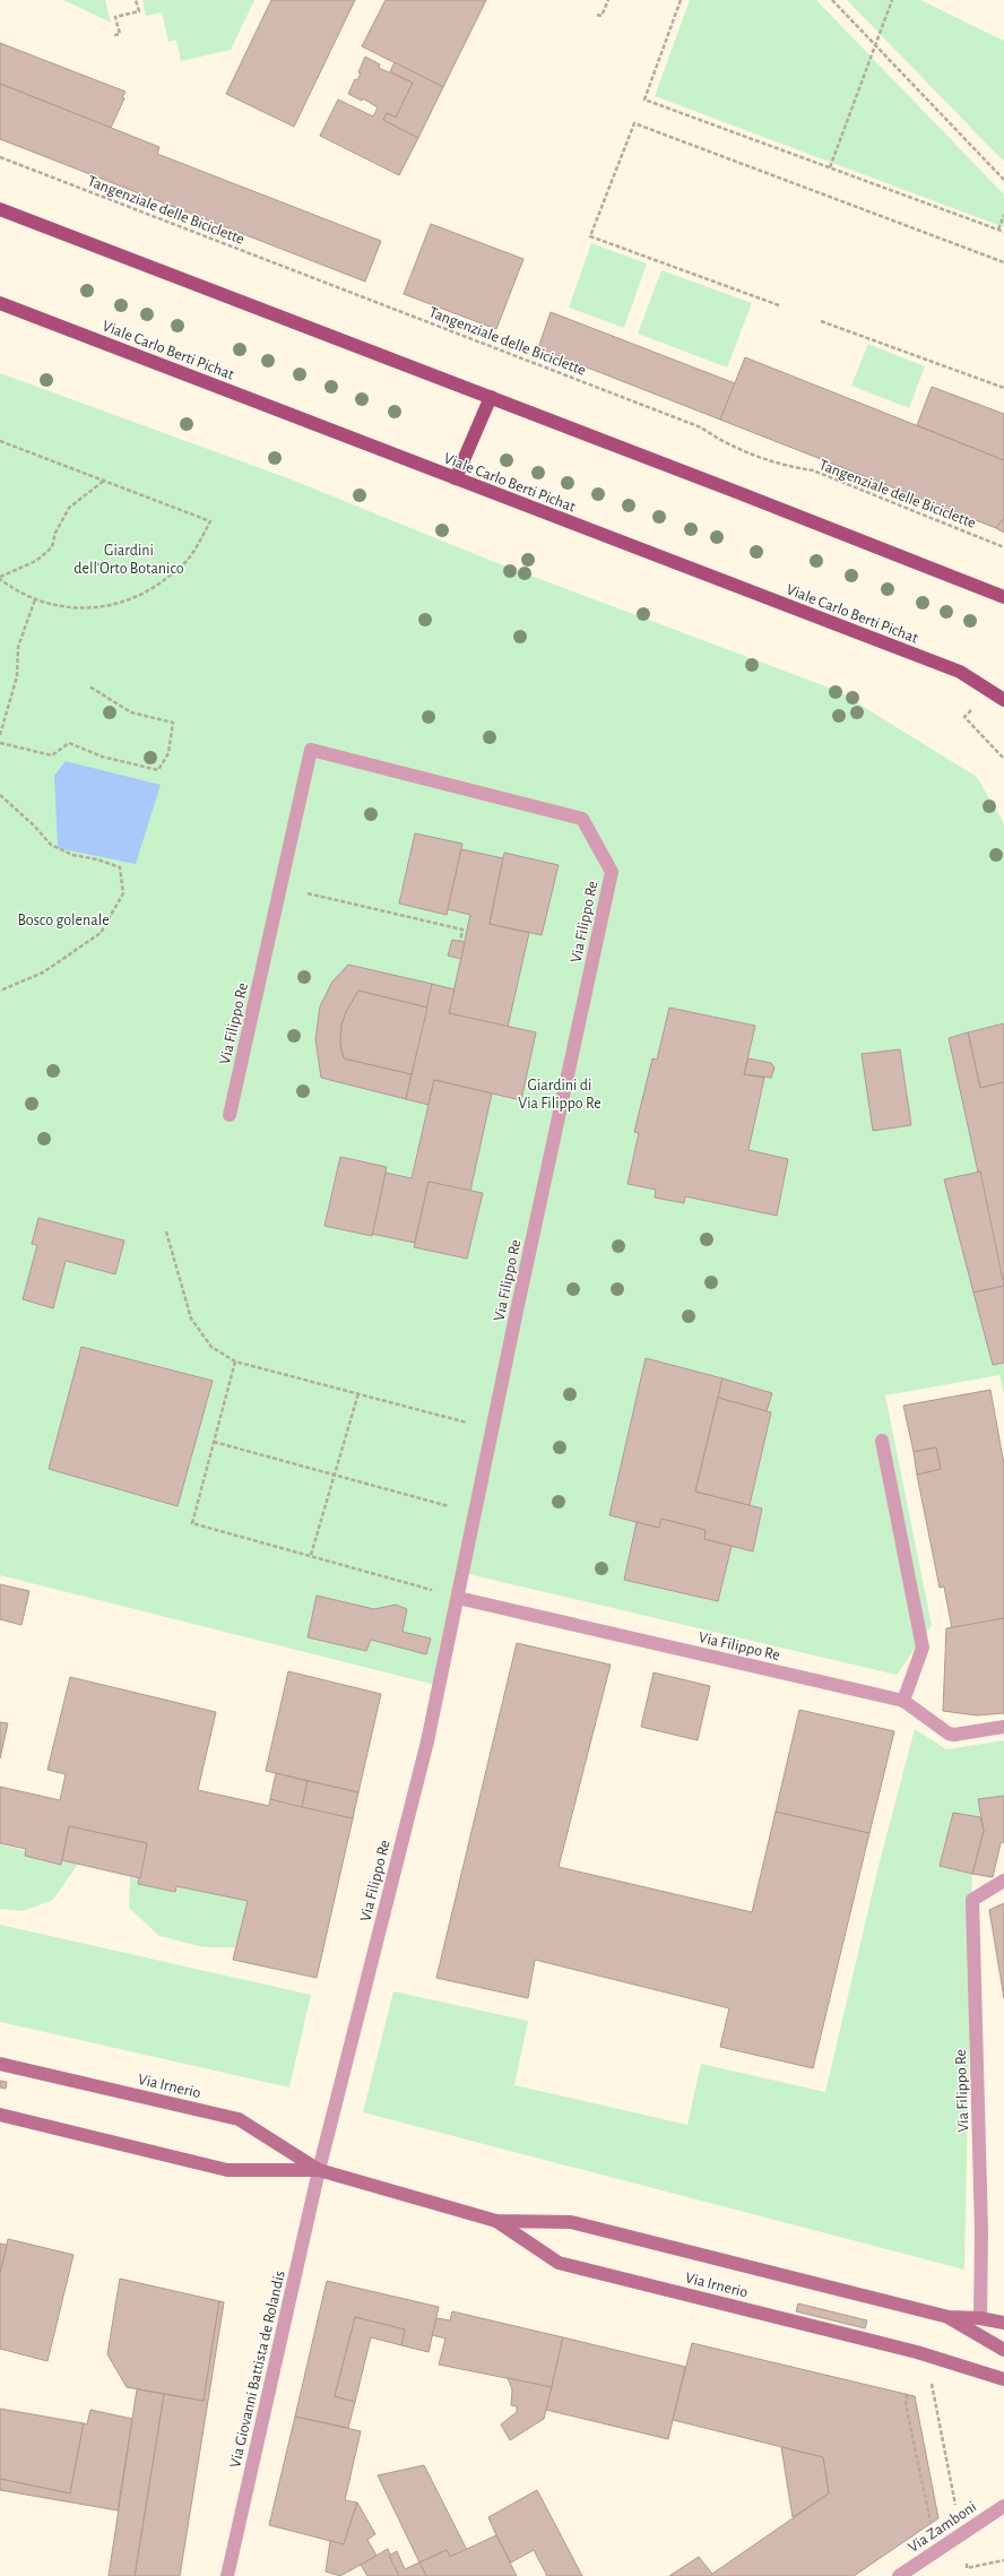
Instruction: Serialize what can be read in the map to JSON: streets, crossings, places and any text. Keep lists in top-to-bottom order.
{
  "streets": {
    "main road": ["Viale Carlo Berti Pichat"],
    "street": [
      "Via Filippo Re",
      "Via Irnerio",
      "Via Giovanni Battista de Rolandis",
      "Via Zamboni"
    ],
    "path": ["Tangenziale delle Biciclette"]
  },
  "crossings": [
    ["Via Filippo Re", "Via Irnerio"],
    ["Via Filippo Re", "Via Giovanni Battista de Rolandis"],
    ["Via Irnerio", "Via Giovanni Battista de Rolandis"]
  ],
  "parks": ["Giardini dell'Orto Botanico", "Bosco golenale", "Giardini di Via Filippo Re"]
}
